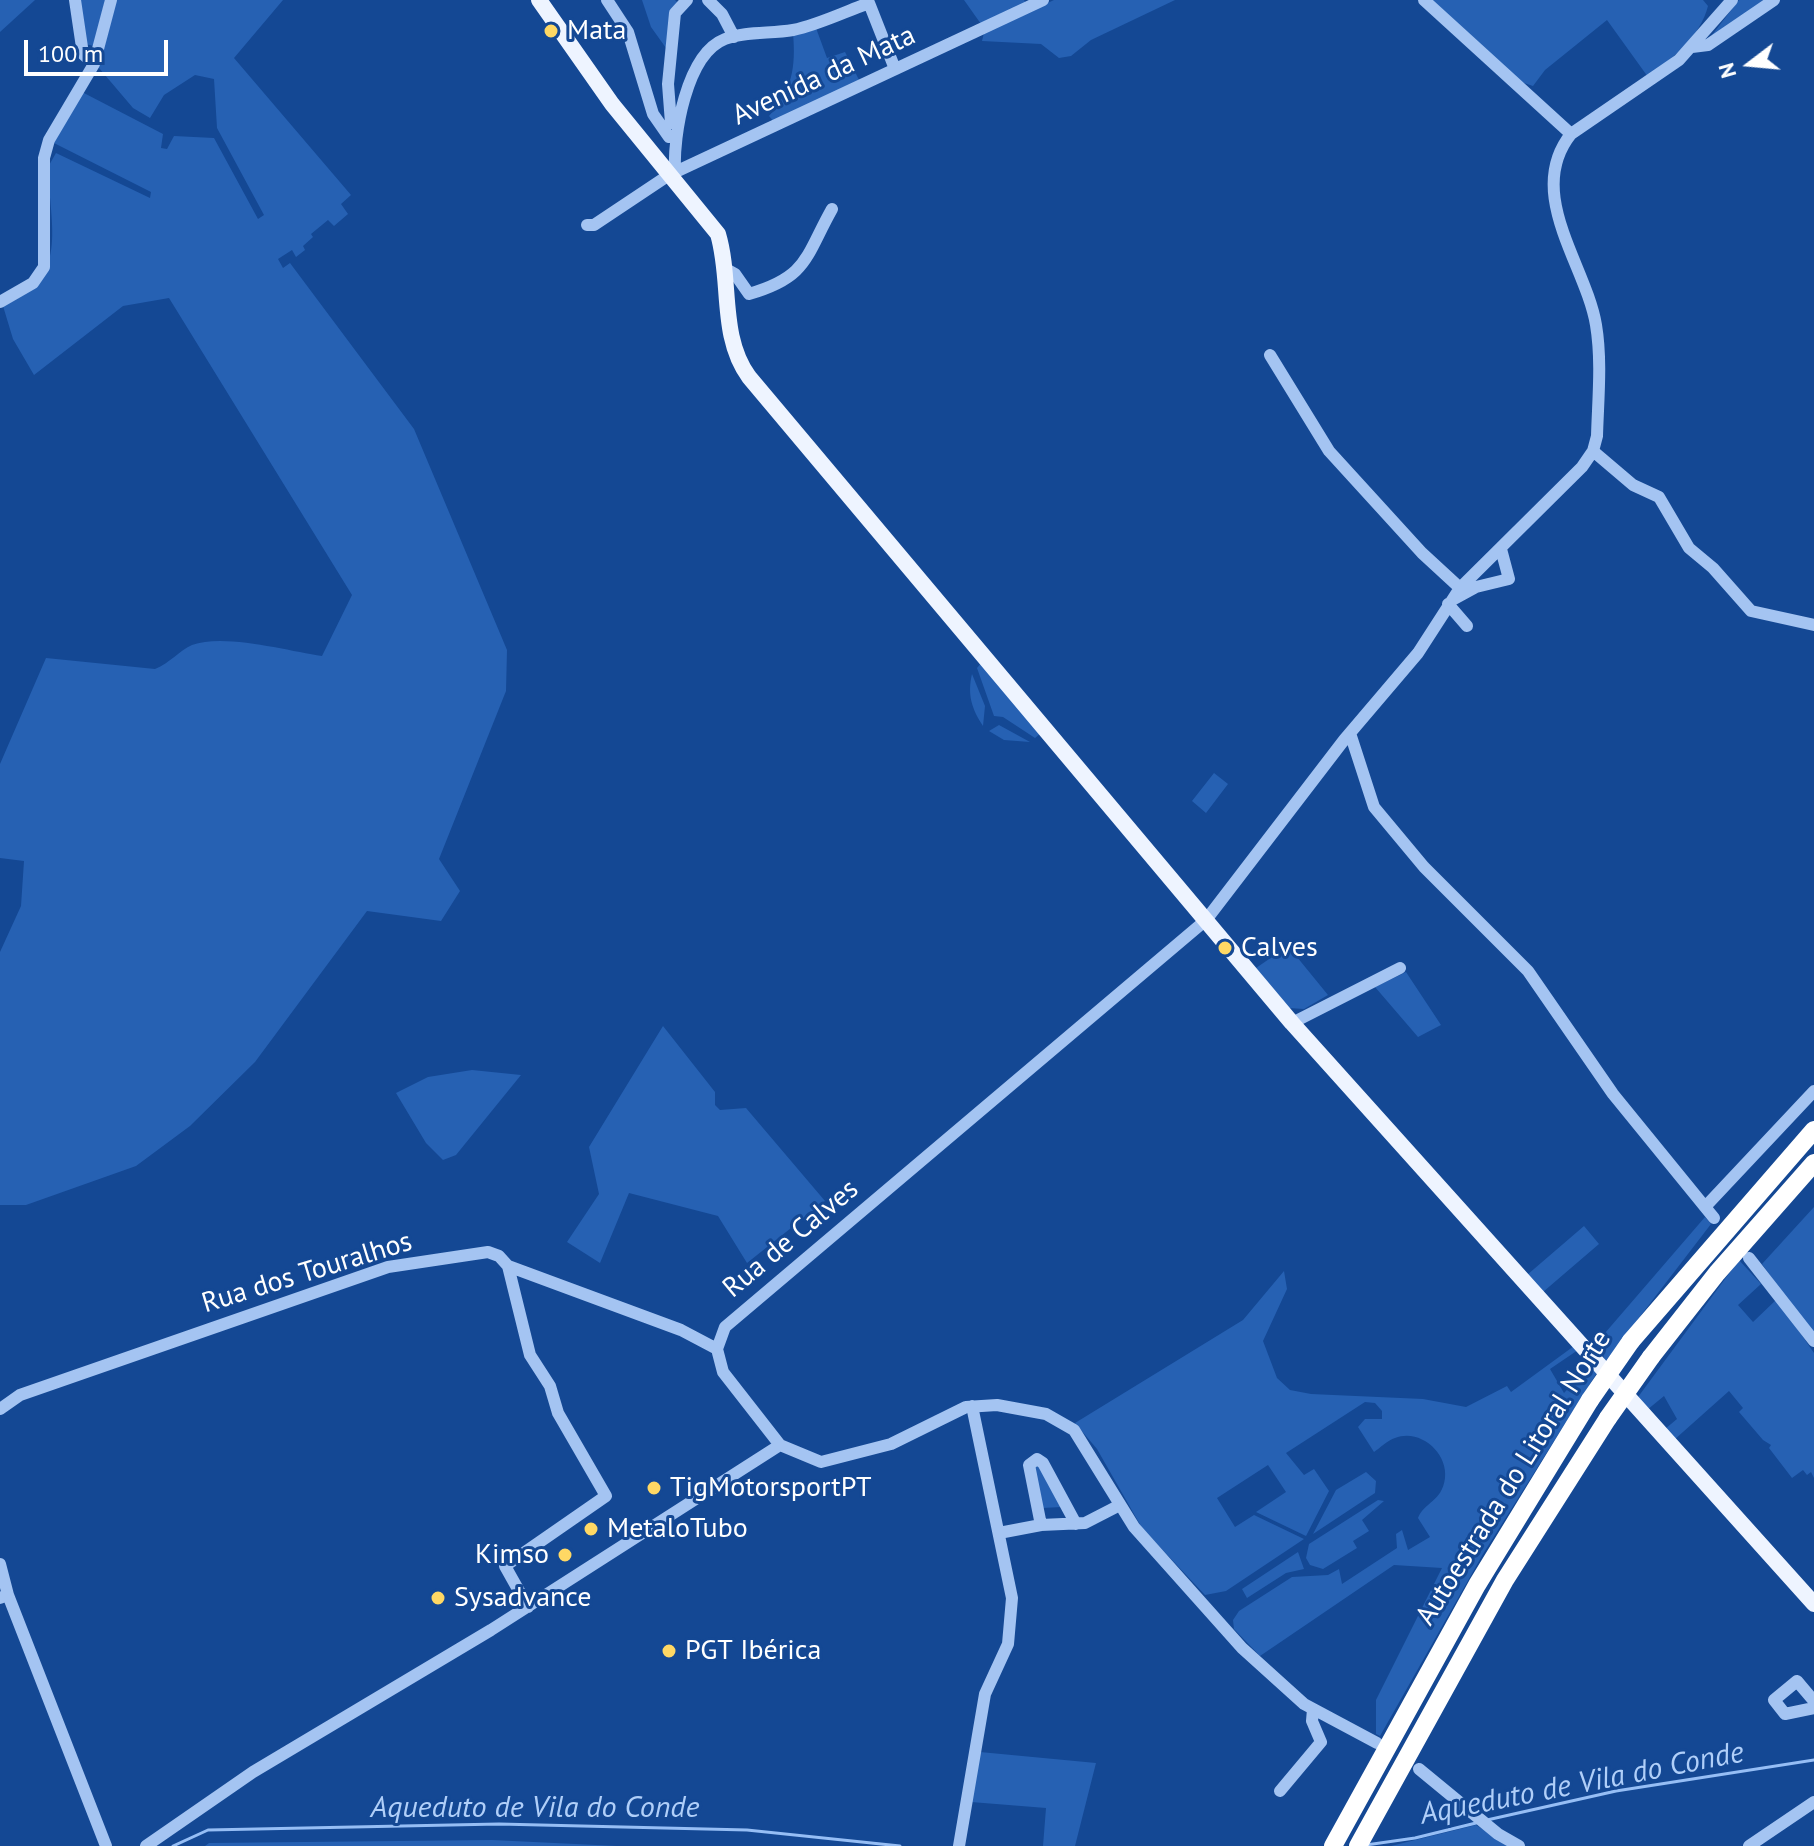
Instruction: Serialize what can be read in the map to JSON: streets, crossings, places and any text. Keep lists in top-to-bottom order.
{
  "streets": {
    "highway": ["Autoestrada do Litoral Norte"],
    "street": ["Avenida da Mata", "Rua de Calves", "Rua dos Touralhos"]
  },
  "crossings": [
    ["Rua de Calves", "Rua dos Touralhos"]
  ],
  "water": ["Aqueduto de Vila do Conde"],
  "places": [
    "Mata",
    "Calves",
    "TigMotorsportPT",
    "MetaloTubo",
    "Kimso",
    "Sysadvance",
    "PGT Ibérica"
  ],
  "scale_bar": "100 m",
  "north": "left"
}
